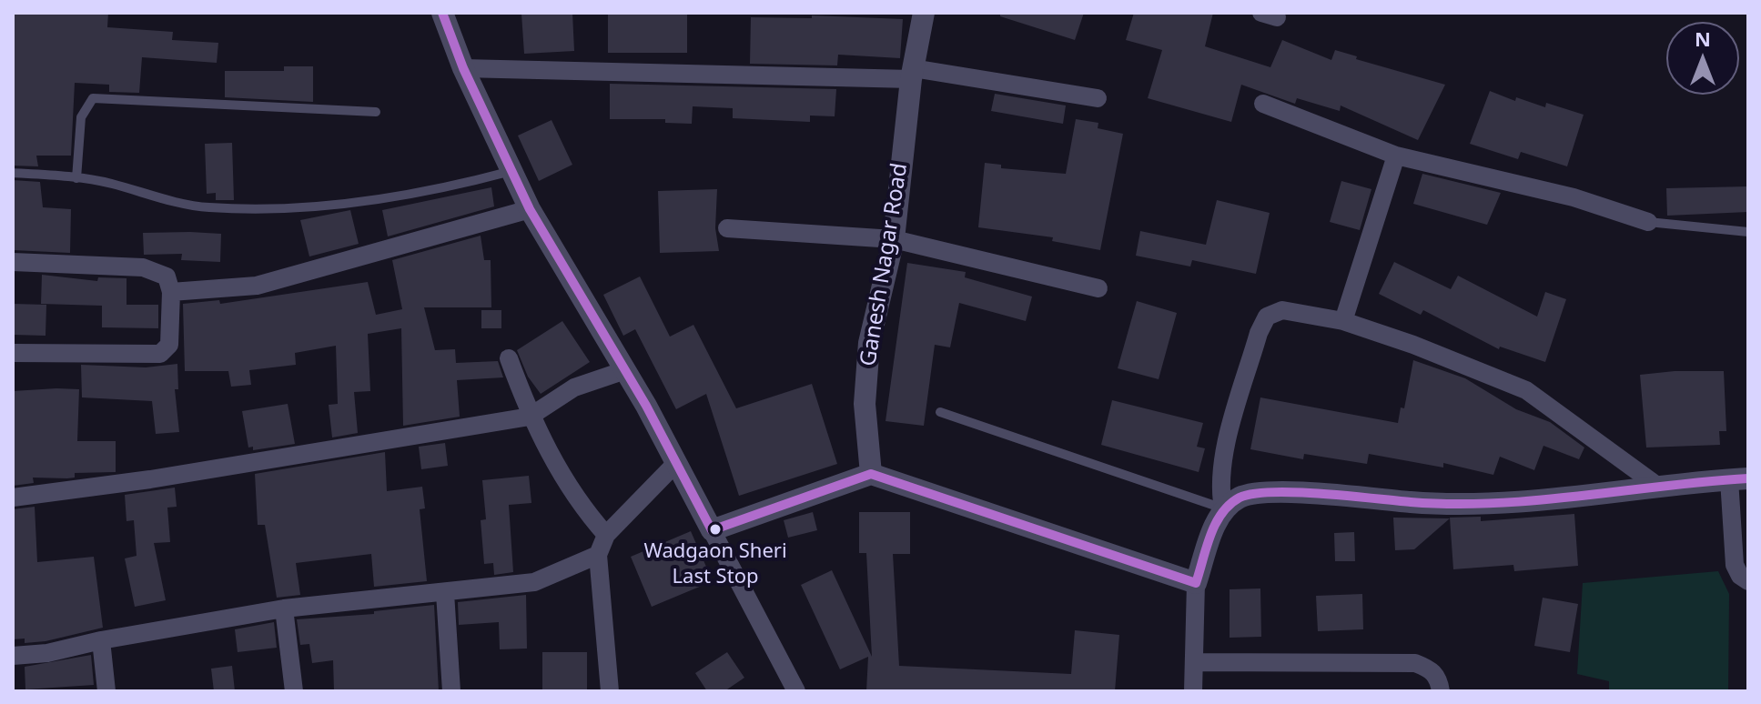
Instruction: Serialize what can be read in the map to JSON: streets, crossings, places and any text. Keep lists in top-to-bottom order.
{
  "streets": {
    "street": ["Ganesh Nagar Road"]
  },
  "places": ["Wadgaon Sheri Last Stop"],
  "north": "top"
}
